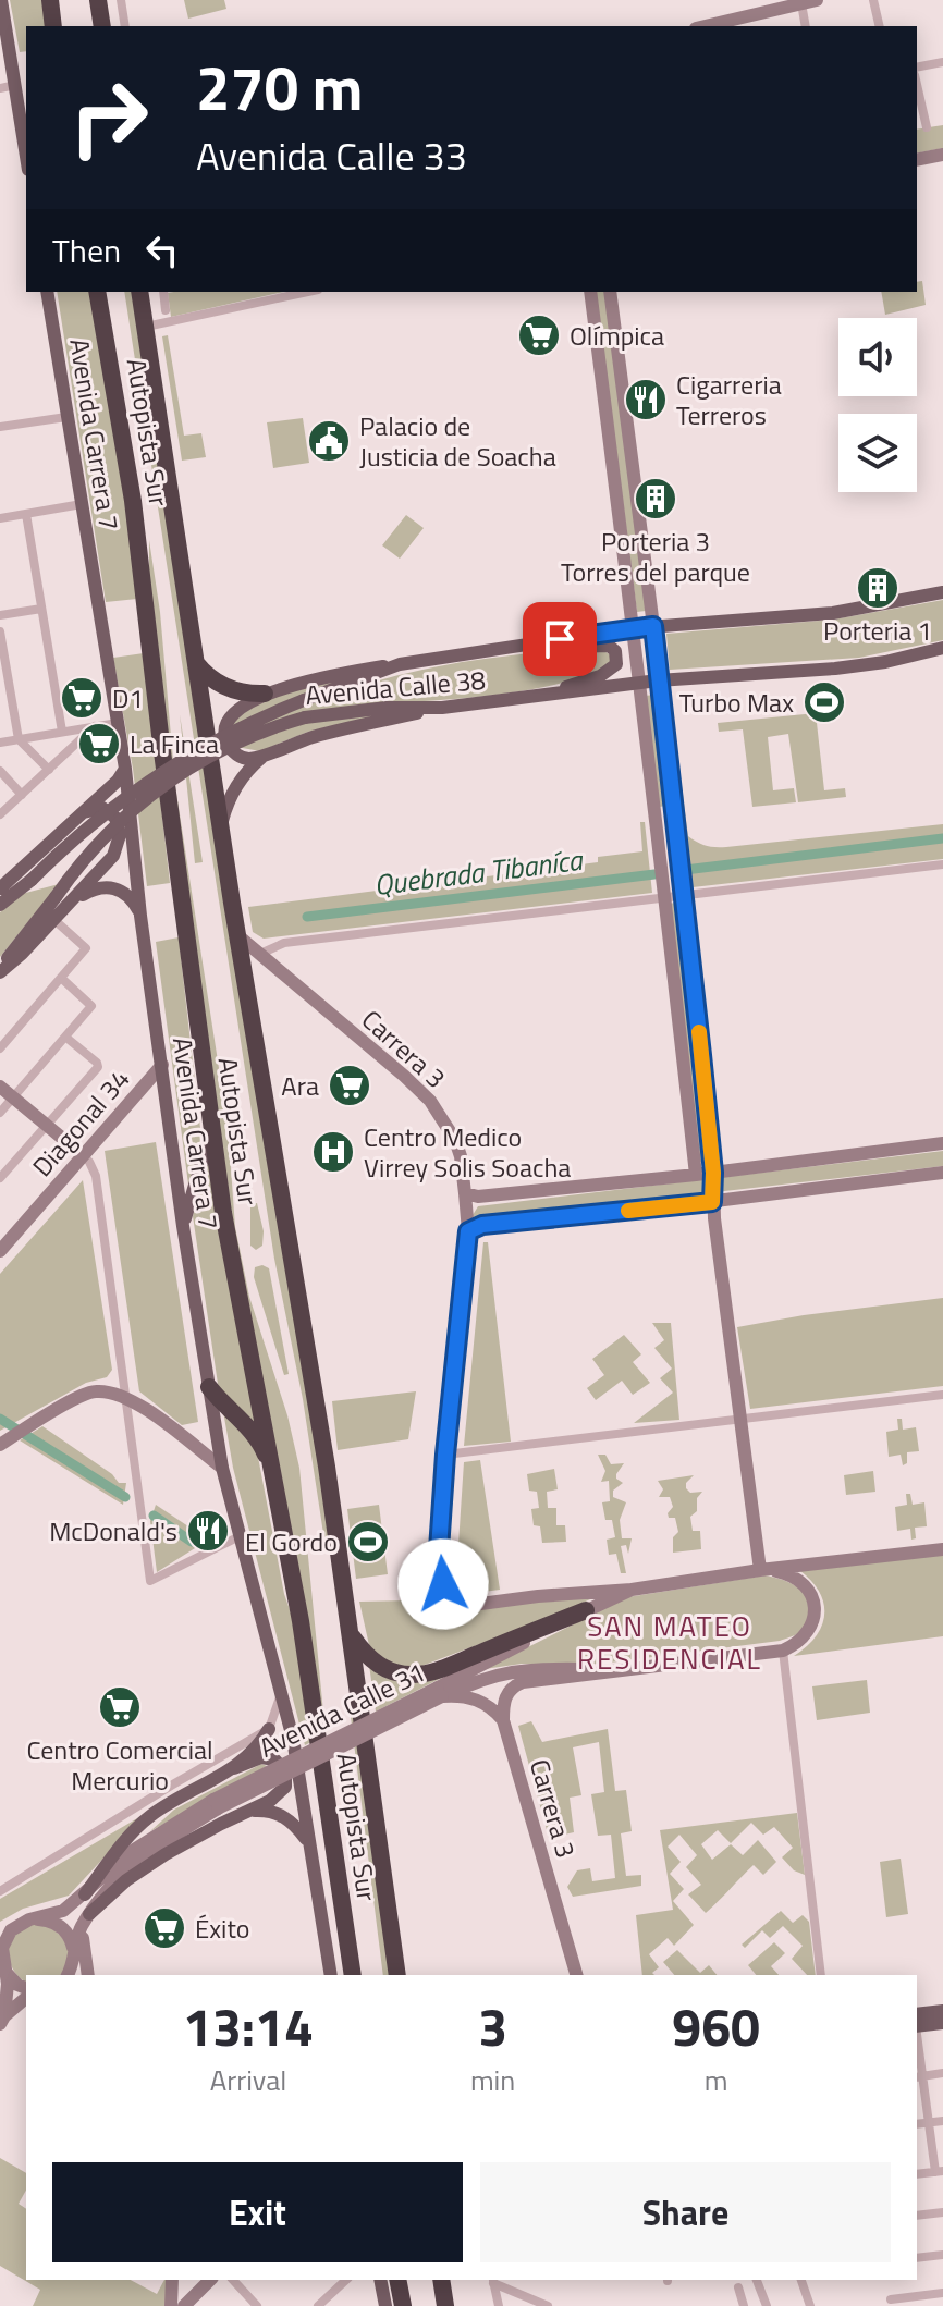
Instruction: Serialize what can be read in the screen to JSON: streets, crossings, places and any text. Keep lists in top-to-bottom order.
{
  "streets": {
    "highway": ["Autopista Sur"],
    "main road": ["Avenida Carrera 7", "Avenida Calle 38"],
    "street": ["Carrera 3", "Diagonal 34", "Avenida Calle 31"]
  },
  "crossings": [
    ["Autopista Sur", "Carrera 3"],
    ["Avenida Carrera 7", "Diagonal 34"],
    ["Carrera 3", "Avenida Calle 31"]
  ],
  "districts": ["SAN MATEO RESIDENCIAL"],
  "water": ["Quebrada Tibaníca"],
  "places": {
    "supermarket": [
      "Olímpica",
      "D1",
      "La Finca",
      "Ara",
      "Centro Comercial Mercurio",
      "Éxito"
    ],
    "restaurant": ["Cigarreria Terreros", "McDonald's"],
    "public building": ["Palacio de Justicia de Soacha"],
    "building": ["Porteria 3 Torres del parque", "Porteria 1"],
    "sports": ["Turbo Max", "El Gordo"],
    "hospital": ["Centro Medico Virrey Solis Soacha"]
  },
  "page": {
    "turn": ["270 m", "Avenida Calle 33"],
    "then": "Then",
    "eta": [
      "13:14",
      "Arrival",
      "3",
      "min",
      "960",
      "m"
    ],
    "buttons": ["Exit", "Share"]
  }
}
